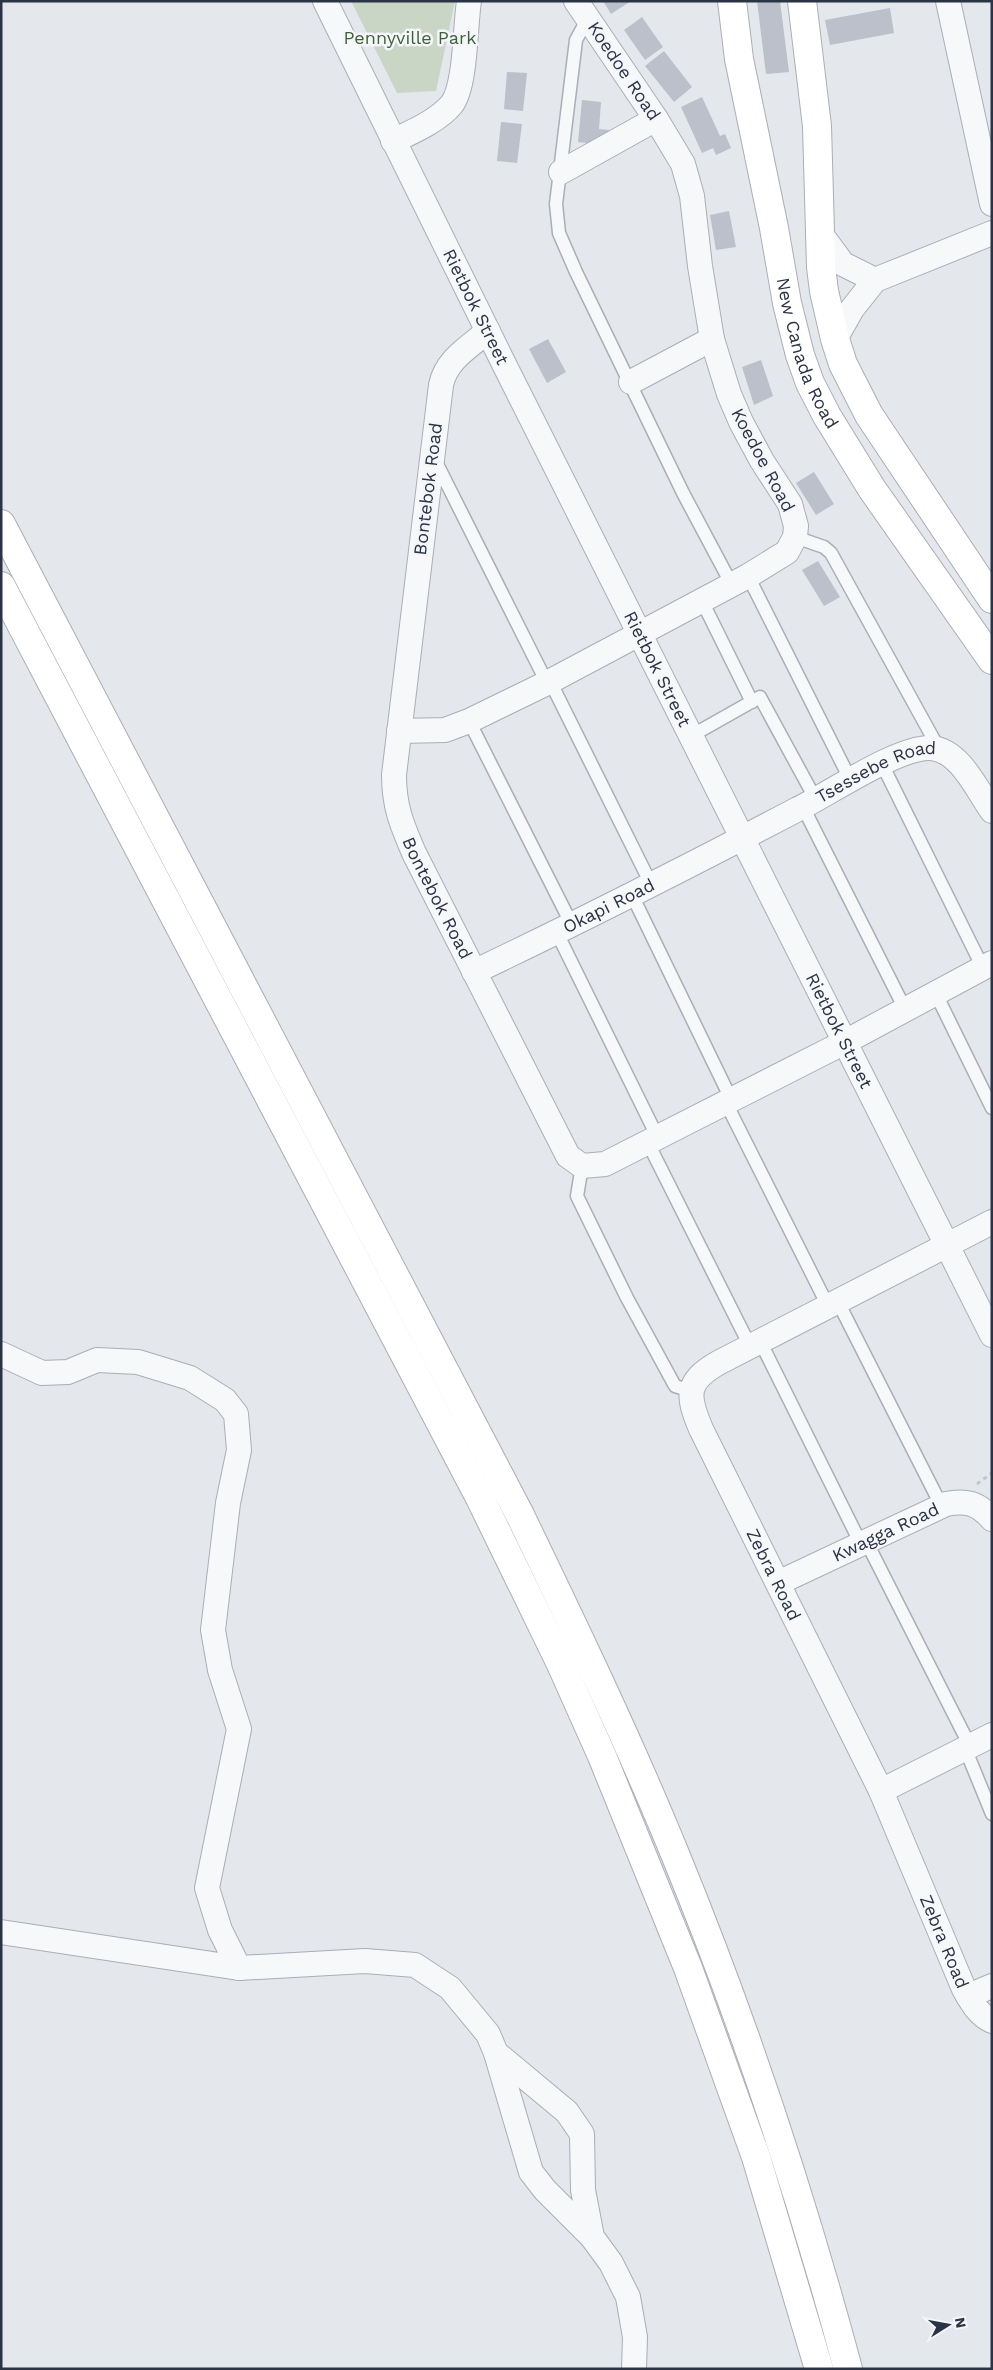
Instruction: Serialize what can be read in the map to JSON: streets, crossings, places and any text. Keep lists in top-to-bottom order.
{
  "streets": {
    "main road": ["New Canada Road"],
    "street": [
      "Koedoe Road",
      "Rietbok Street",
      "Bontebok Road",
      "Tsessebe Road",
      "Okapi Road",
      "Kwagga Road",
      "Zebra Road"
    ]
  },
  "crossings": [
    ["Koedoe Road", "Rietbok Street"],
    ["Koedoe Road", "Bontebok Road"],
    ["Rietbok Street", "Bontebok Road"],
    ["Rietbok Street", "Tsessebe Road"],
    ["Rietbok Street", "Okapi Road"],
    ["Bontebok Road", "Okapi Road"],
    ["Tsessebe Road", "Okapi Road"],
    ["Kwagga Road", "Zebra Road"]
  ],
  "parks": ["Pennyville Park"],
  "north": "right"
}
